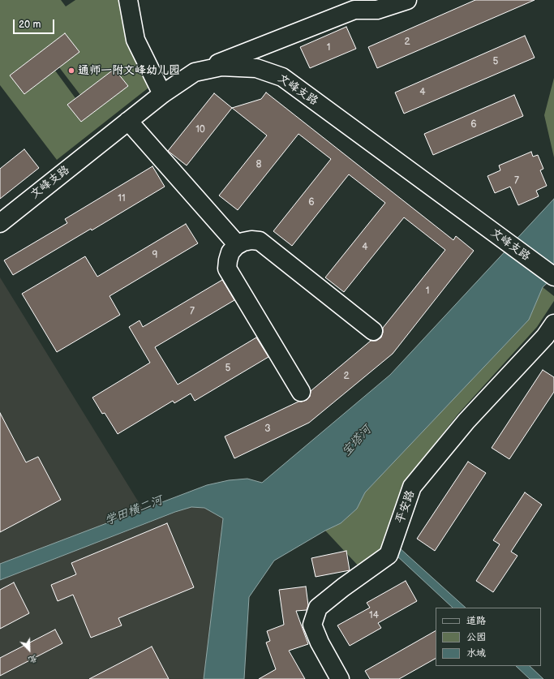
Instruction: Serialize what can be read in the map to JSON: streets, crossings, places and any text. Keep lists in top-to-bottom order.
{
  "streets": {
    "street": ["文峰支路", "平安路"]
  },
  "water": ["宝塔河", "学田横二河"],
  "places": ["通师一附文峰幼儿园"],
  "house_numbers": [
    "2",
    "1",
    "5",
    "4",
    "6",
    "10",
    "8",
    "7",
    "11",
    "6",
    "4",
    "9",
    "1",
    "7",
    "5",
    "2",
    "3",
    "14"
  ],
  "legend": ["道路", "公园", "水域"],
  "scale_bar": "20 m",
  "north": "bottom right"
}
